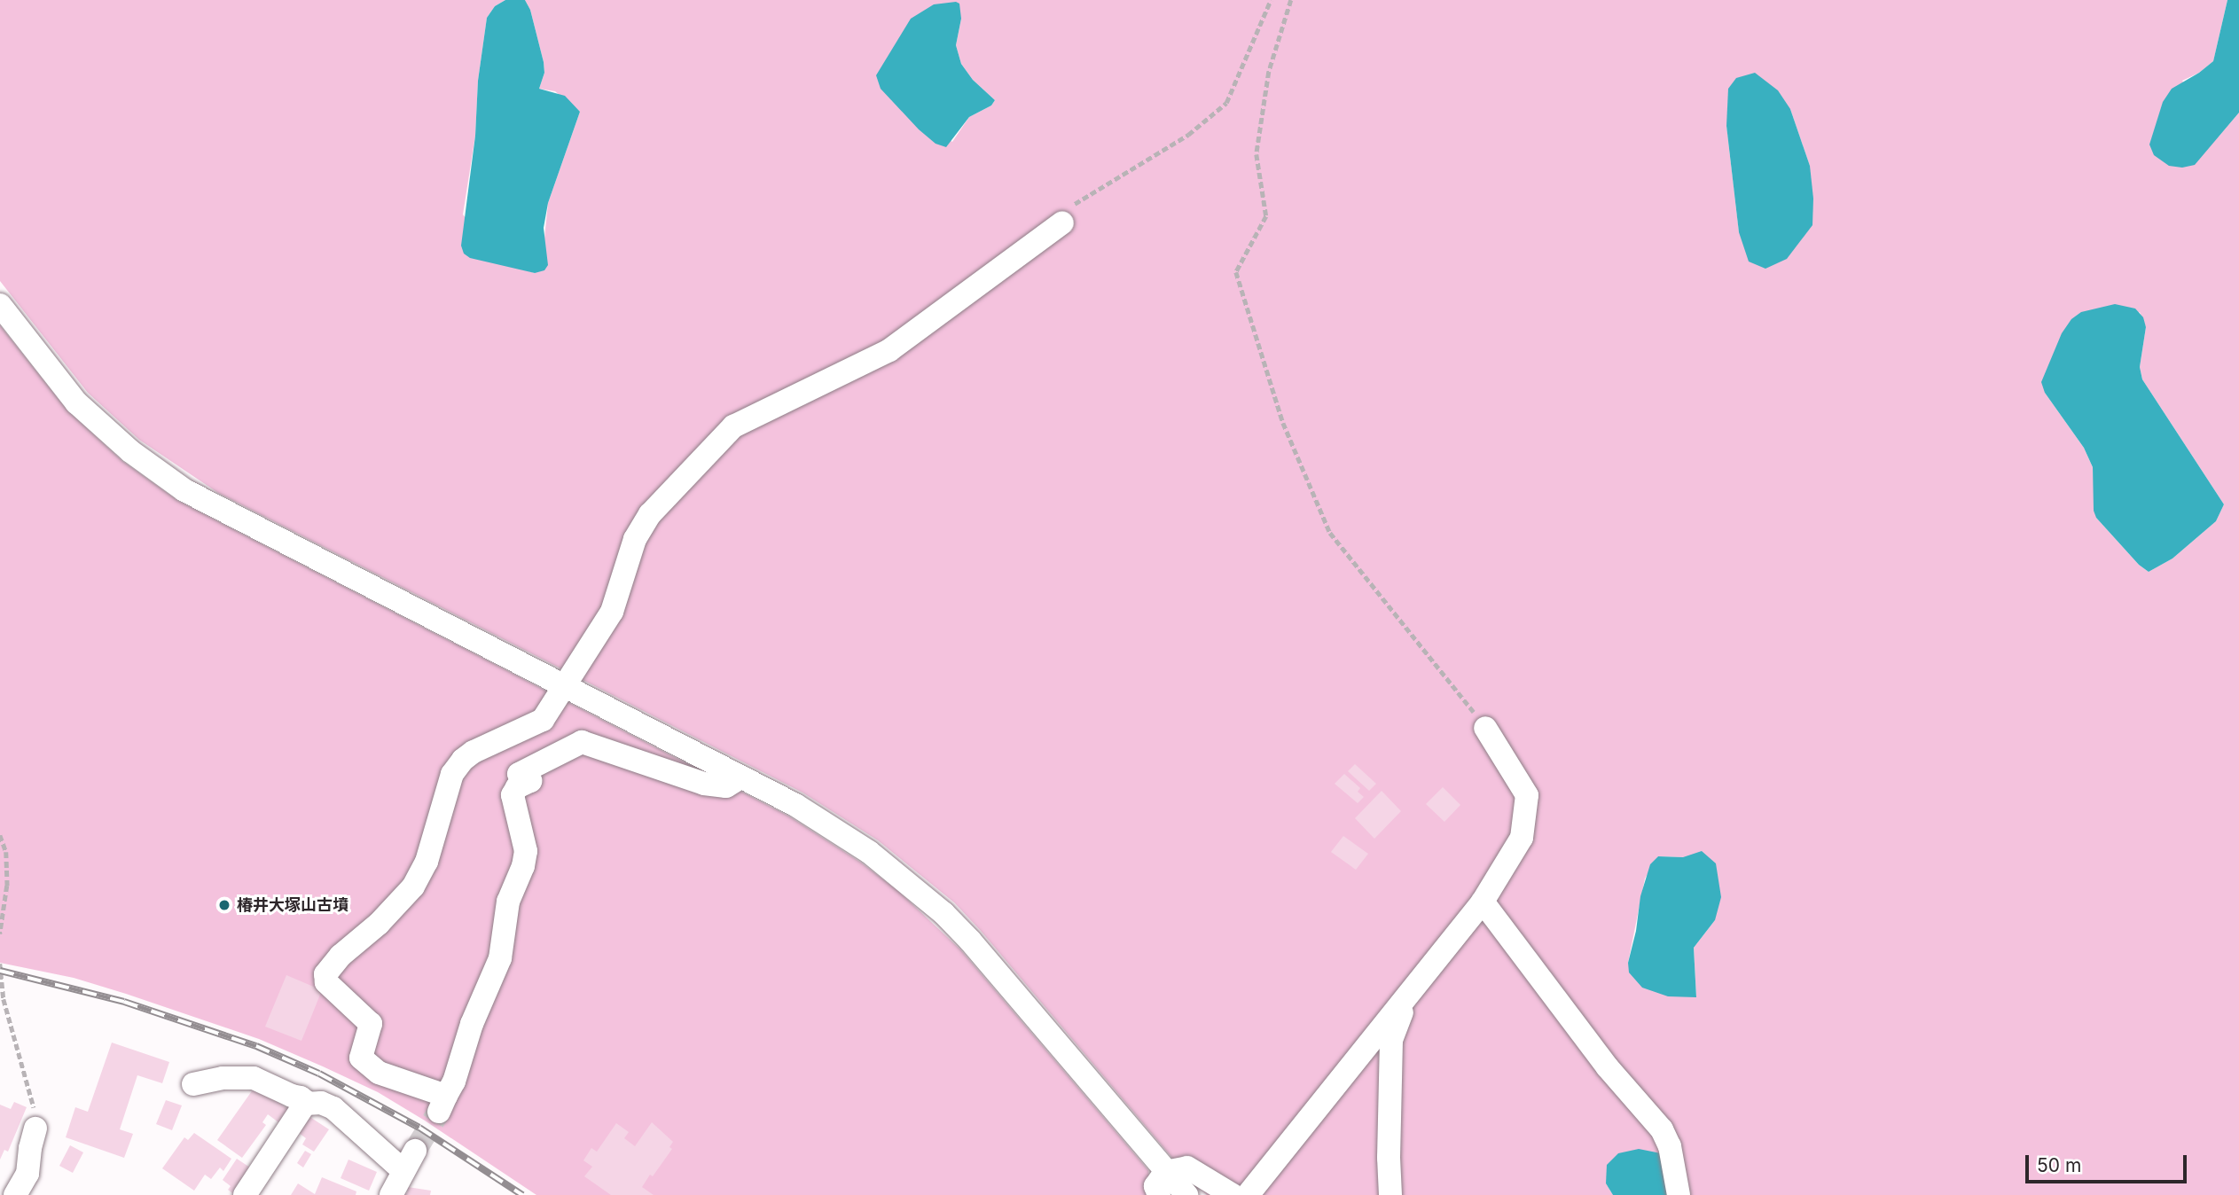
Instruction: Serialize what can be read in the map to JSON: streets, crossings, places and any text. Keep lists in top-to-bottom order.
{
  "places": ["椿井大塚山古墳"],
  "scale_bar": "50 m"
}
